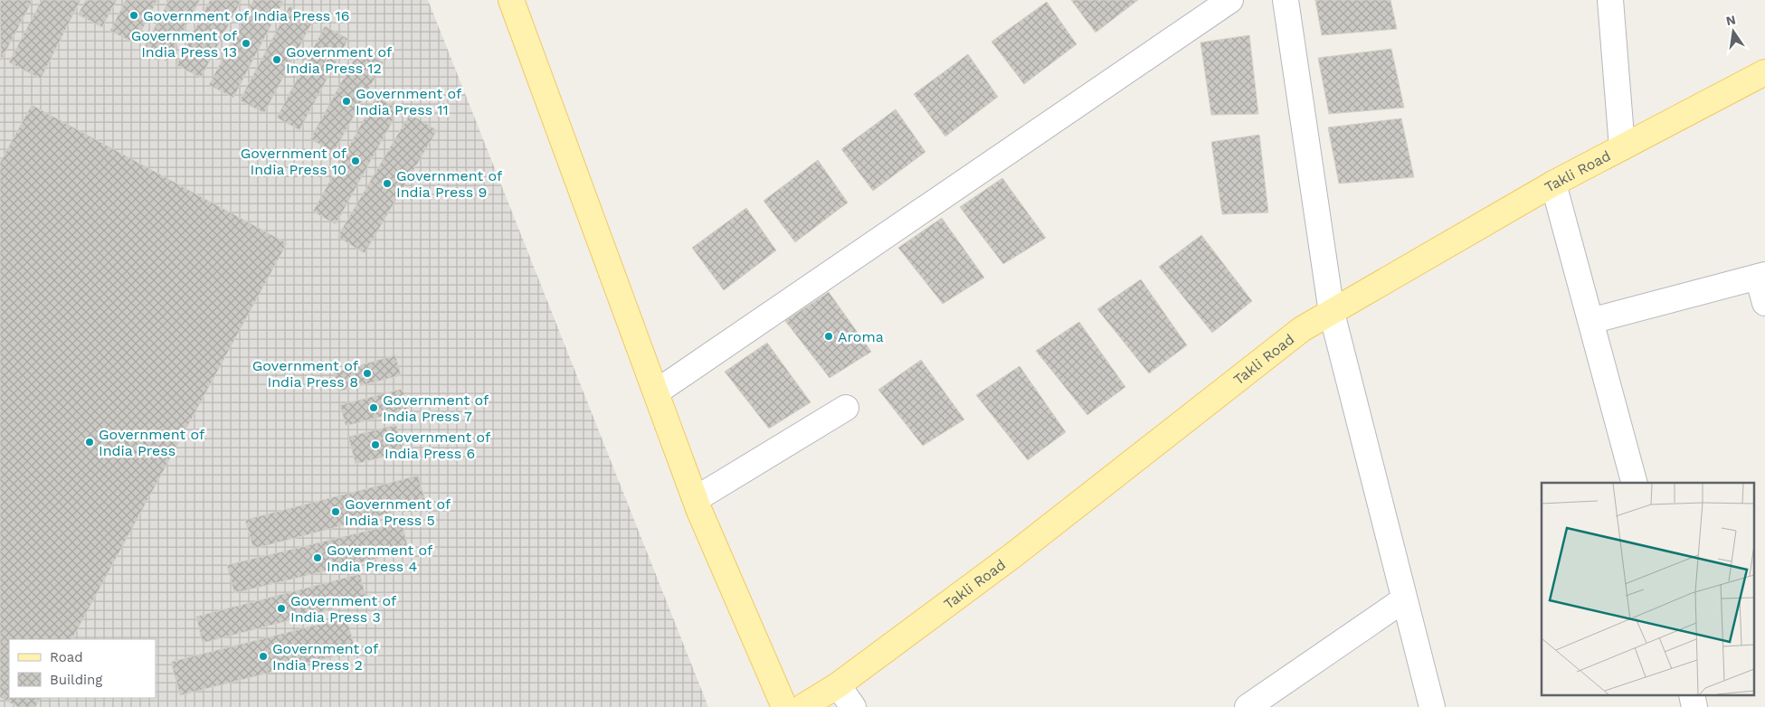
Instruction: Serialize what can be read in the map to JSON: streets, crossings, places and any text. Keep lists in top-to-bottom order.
{
  "streets": {
    "main road": ["Takli Road"]
  },
  "places": [
    "Government of India Press 16",
    "Government of India Press 13",
    "Government of India Press 12",
    "Government of India Press 11",
    "Government of India Press 10",
    "Government of India Press 9",
    "Aroma",
    "Government of India Press 8",
    "Government of India Press 7",
    "Government of India Press",
    "Government of India Press 6",
    "Government of India Press 5",
    "Government of India Press 4",
    "Government of India Press 3",
    "Government of India Press 2"
  ],
  "legend": ["Road", "Building"],
  "north": "top"
}
